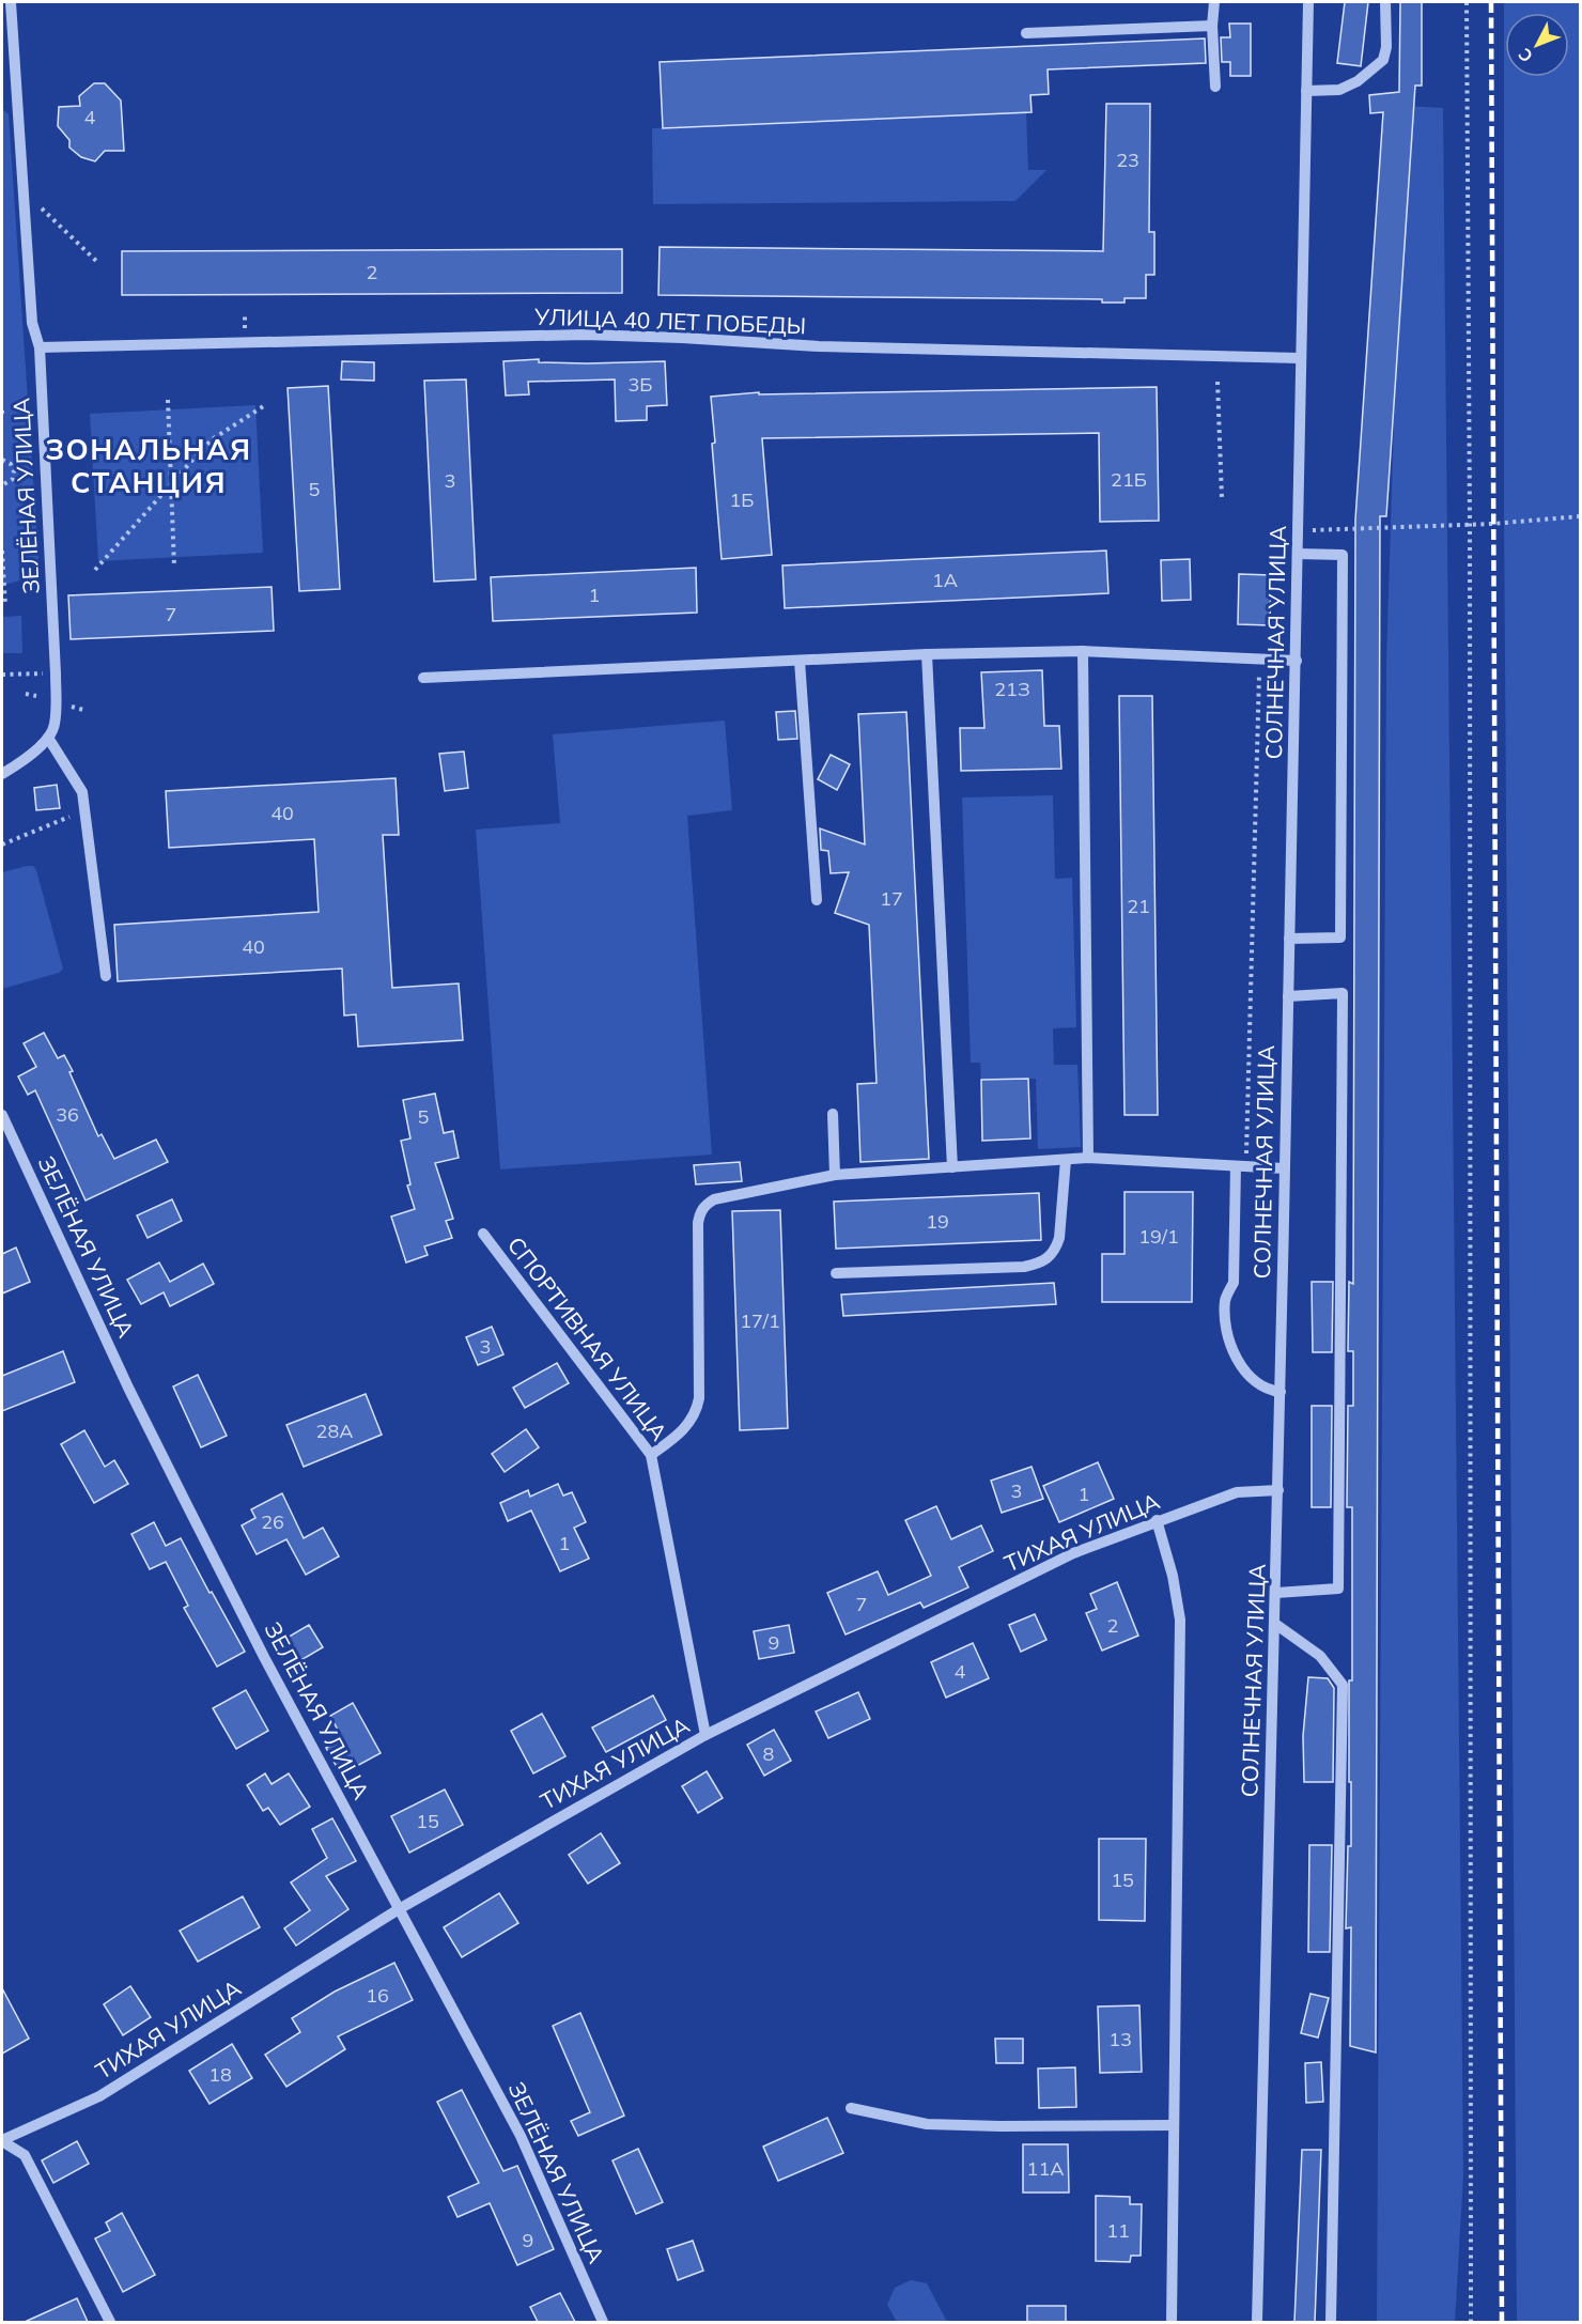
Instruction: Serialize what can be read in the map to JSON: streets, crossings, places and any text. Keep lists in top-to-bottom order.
{
  "streets": {
    "street": [
      "УЛИЦА 40 ЛЕТ ПОБЕДЫ",
      "ЗЕЛЁНАЯ УЛИЦА",
      "СОЛНЕЧНАЯ УЛИЦА",
      "СПОРТИВНАЯ УЛИЦА",
      "ТИХАЯ УЛИЦА"
    ]
  },
  "crossings": [
    ["УЛИЦА 40 ЛЕТ ПОБЕДЫ", "ЗЕЛЁНАЯ УЛИЦА"],
    ["УЛИЦА 40 ЛЕТ ПОБЕДЫ", "СОЛНЕЧНАЯ УЛИЦА"],
    ["ЗЕЛЁНАЯ УЛИЦА", "ТИХАЯ УЛИЦА"],
    ["СОЛНЕЧНАЯ УЛИЦА", "ТИХАЯ УЛИЦА"],
    ["СПОРТИВНАЯ УЛИЦА", "ТИХАЯ УЛИЦА"]
  ],
  "districts": ["ЗОНАЛЬНАЯ СТАНЦИЯ"],
  "house_numbers": [
    "4",
    "23",
    "2",
    "3Б",
    "21Б",
    "3",
    "5",
    "1Б",
    "1А",
    "1",
    "7",
    "21З",
    "40",
    "17",
    "21",
    "40",
    "36",
    "5",
    "19",
    "19/1",
    "17/1",
    "3",
    "28А",
    "3",
    "1",
    "26",
    "1",
    "7",
    "2",
    "9",
    "4",
    "8",
    "15",
    "15",
    "16",
    "13",
    "18",
    "11А",
    "11",
    "9"
  ],
  "north": "bottom left"
}
